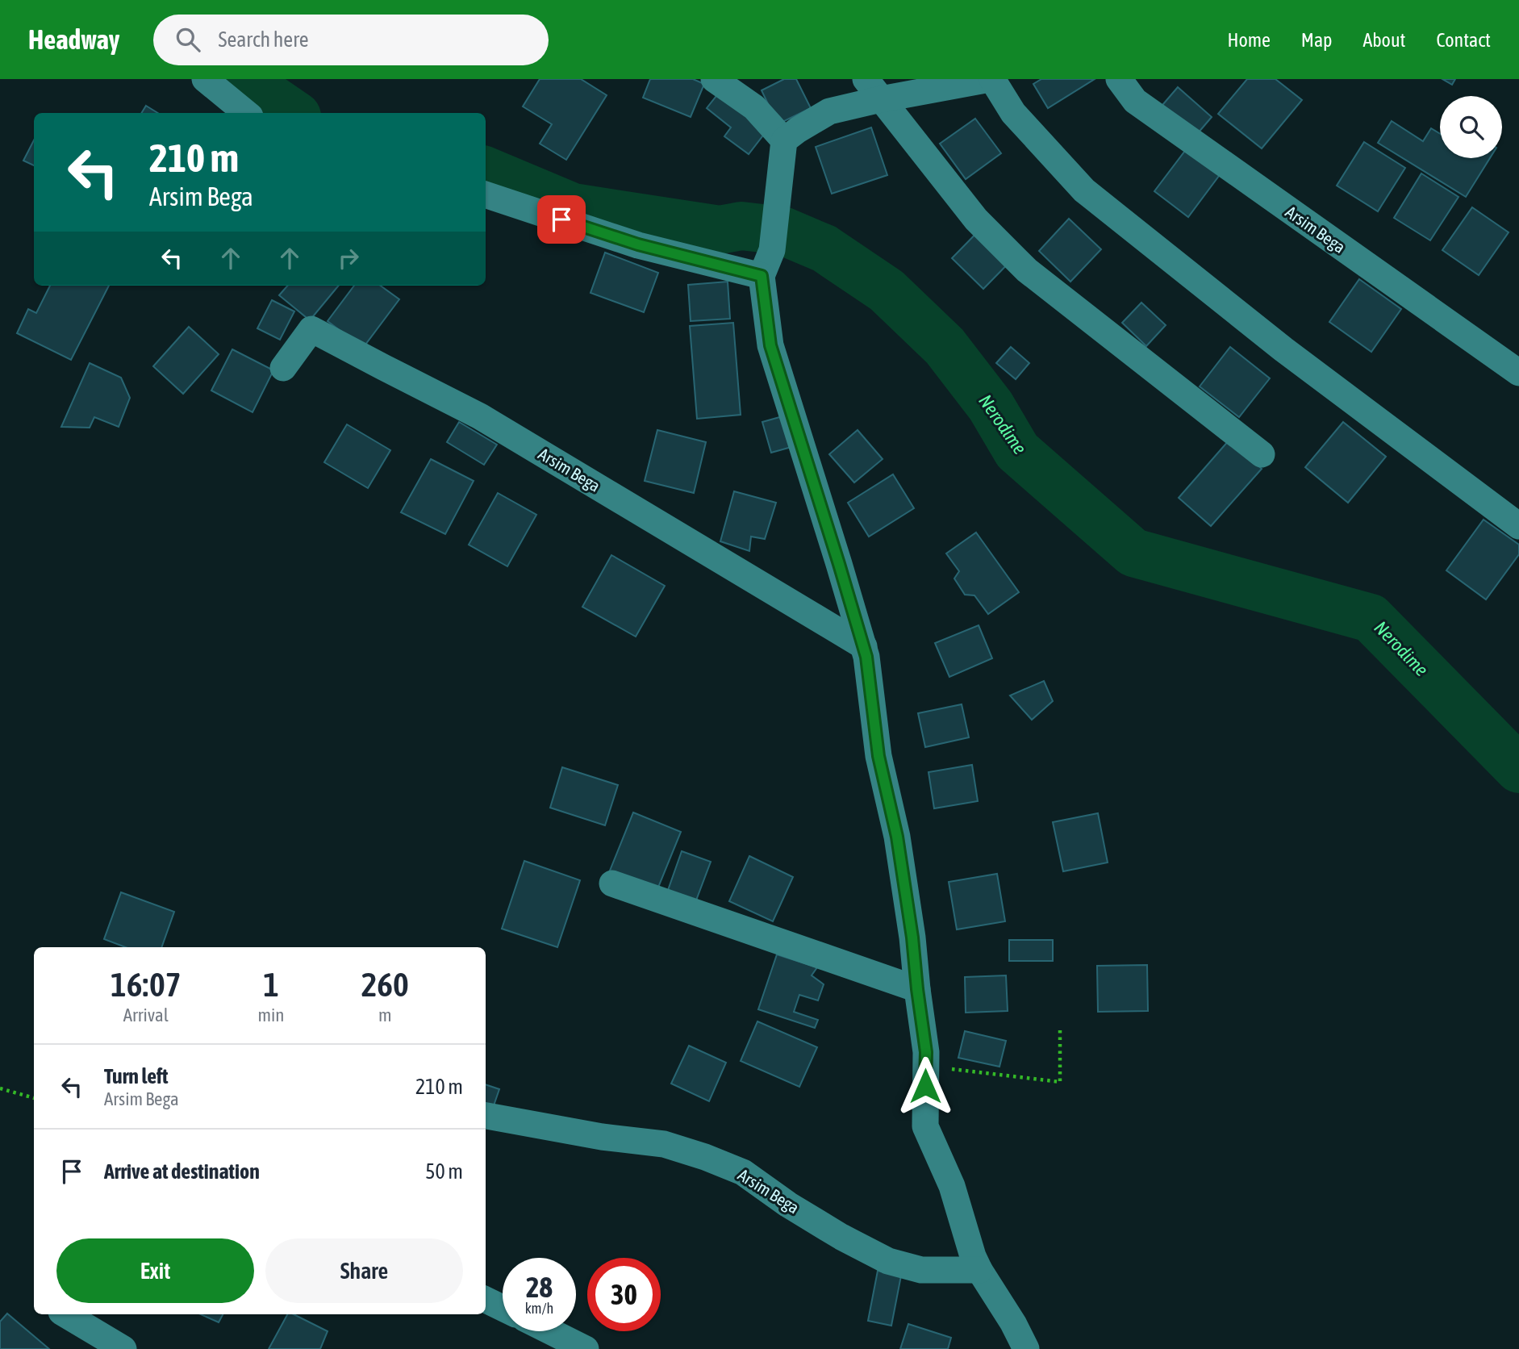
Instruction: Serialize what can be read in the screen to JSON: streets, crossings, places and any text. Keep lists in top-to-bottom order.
{
  "streets": {
    "street": ["Arsim Bega"]
  },
  "water": ["Nerodime"],
  "page": {
    "header": "Headway",
    "search": "Search here",
    "nav": [
      "Home",
      "Map",
      "About",
      "Contact"
    ],
    "turn": ["210 m", "Arsim Bega"],
    "eta": [
      "16:07",
      "Arrival",
      "1",
      "min",
      "260",
      "m"
    ],
    "list": [
      {
        "name": "Turn left",
        "note": "Arsim Bega",
        "value": "210 m"
      },
      {
        "name": "Arrive at destination",
        "value": "50 m"
      }
    ],
    "buttons": ["Exit", "Share"],
    "speed": "28 km/h",
    "limit": "30"
  }
}
